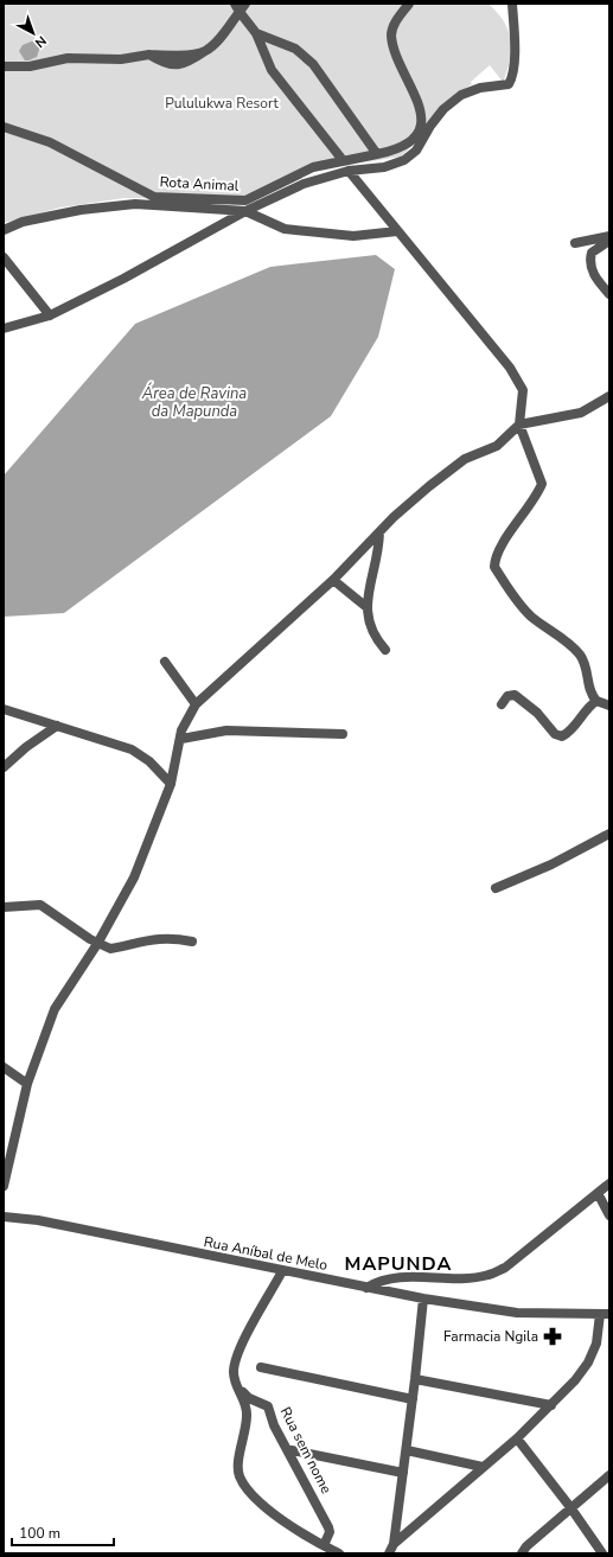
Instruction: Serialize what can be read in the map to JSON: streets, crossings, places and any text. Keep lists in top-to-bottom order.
{
  "streets": {
    "street": ["Rota Animal", "Rua Aníbal de Melo", "Rua sem nome"]
  },
  "districts": ["MAPUNDA"],
  "water": ["Área de Ravina da Mapunda"],
  "parks": ["Pululukwa Resort"],
  "places": {
    "pharmacy": ["Farmacia Ngila"]
  },
  "scale_bar": "100 m",
  "north": "bottom right"
}
